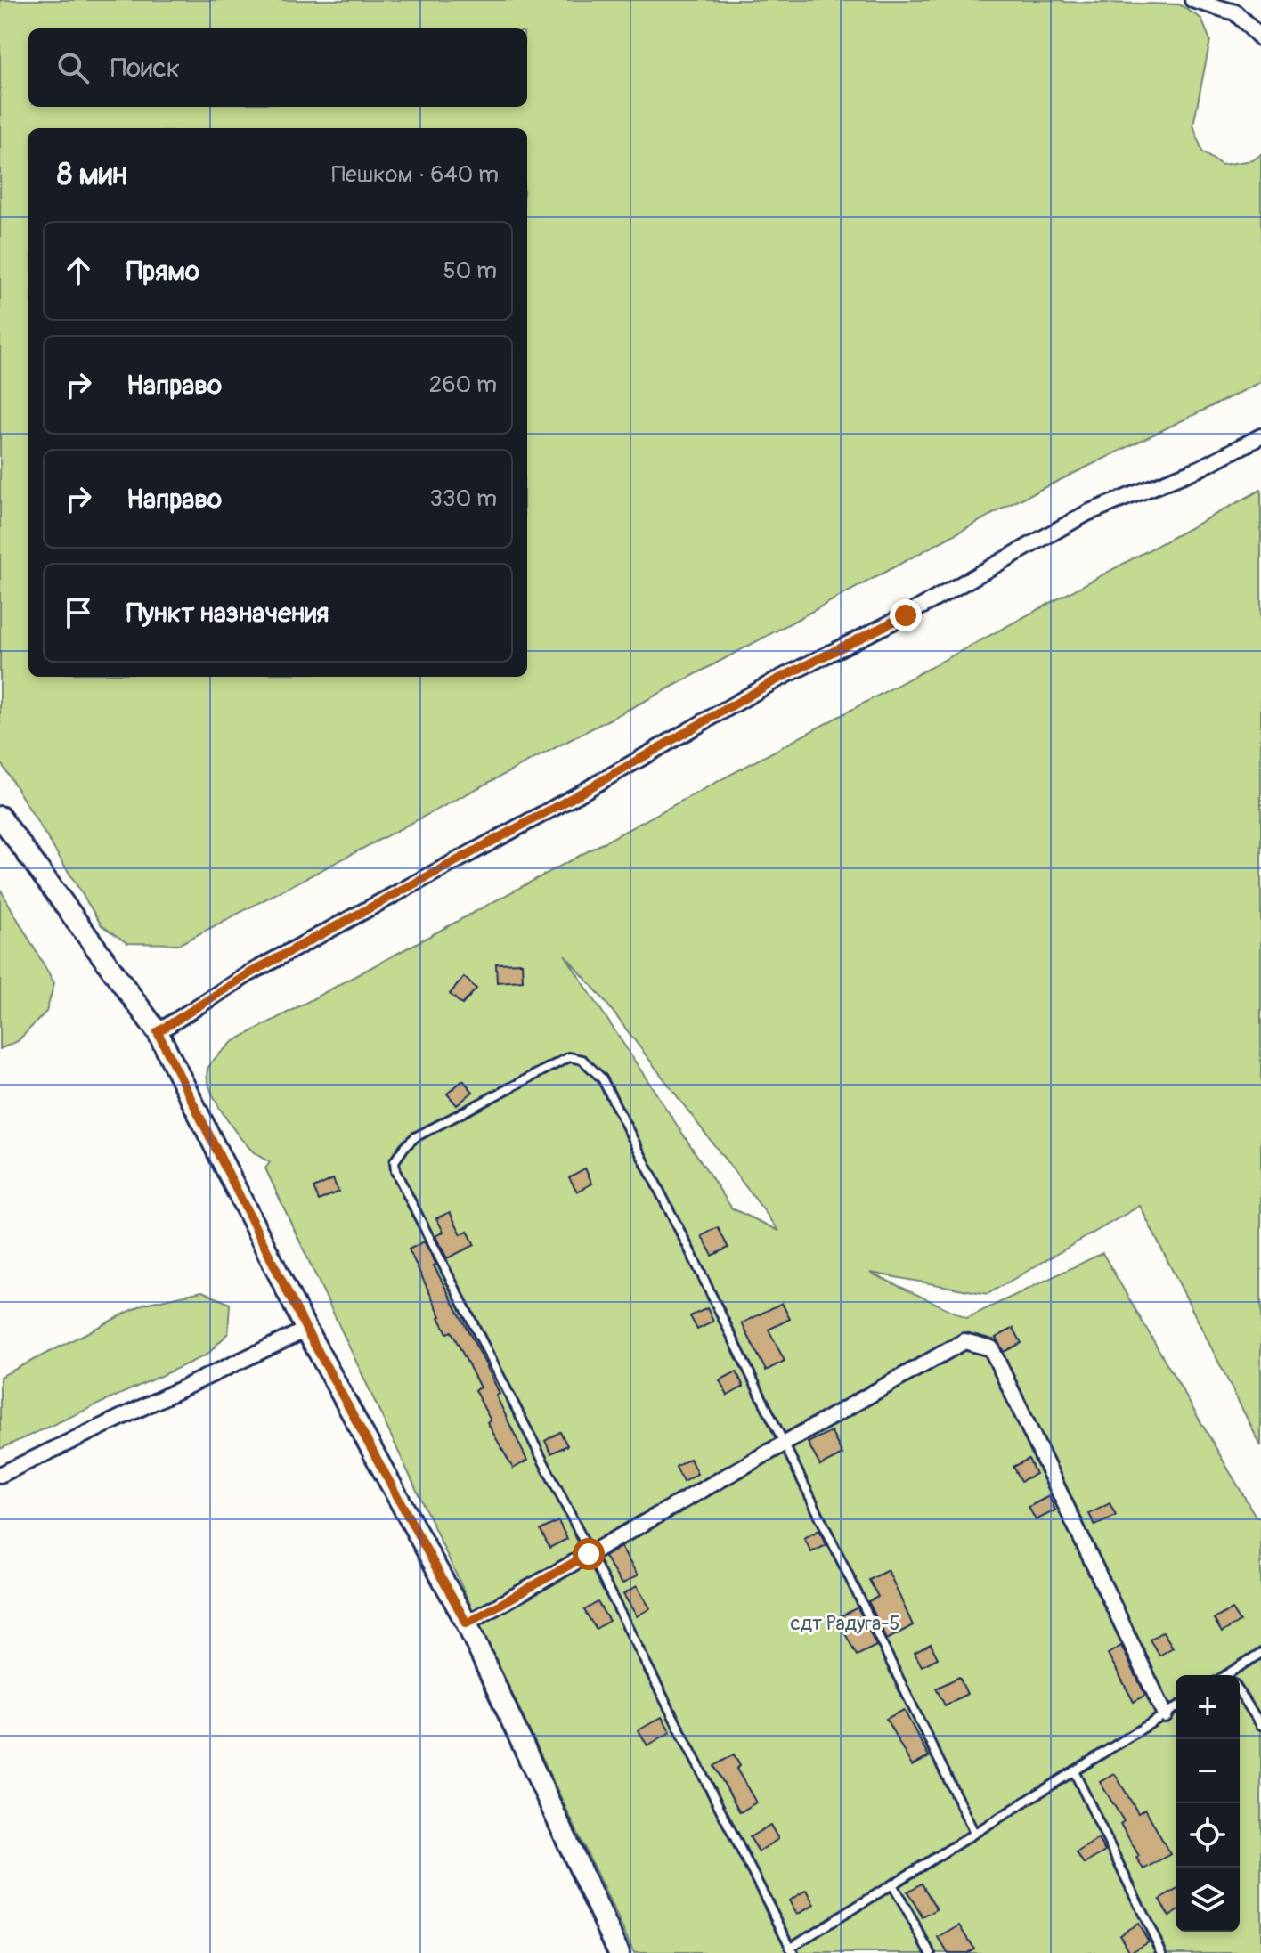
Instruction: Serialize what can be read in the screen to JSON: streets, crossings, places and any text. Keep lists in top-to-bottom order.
{
  "parks": ["сдт Радуга-5"],
  "page": {
    "search": "Поиск",
    "heading": ["8 мин", "Пешком · 640 m"],
    "list": [
      ["Прямо", "50 m"],
      ["Направо", "260 m"],
      ["Направо", "330 m"],
      "Пункт назначения"
    ],
    "map_buttons": ["+", "−"]
  }
}
